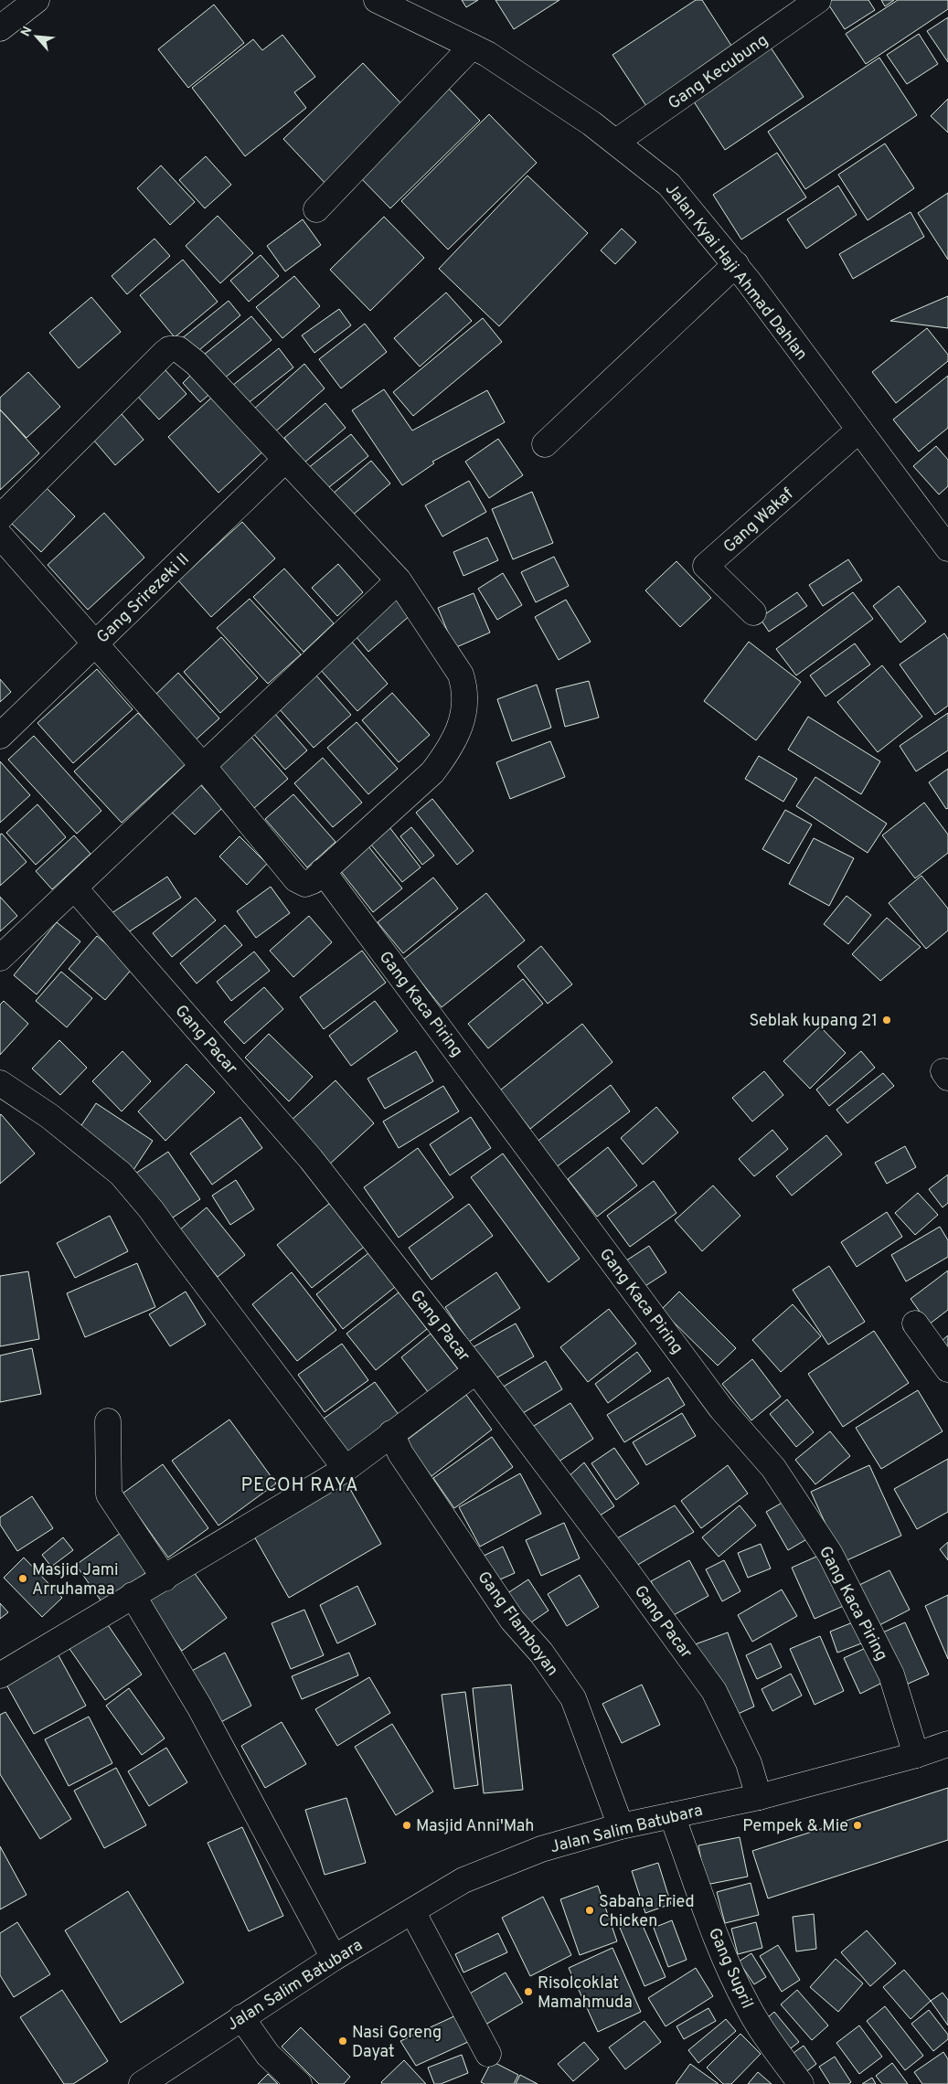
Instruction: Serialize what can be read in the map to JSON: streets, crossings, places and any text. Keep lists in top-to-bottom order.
{
  "streets": {
    "street": [
      "Gang Kecubung",
      "Jalan Kyai Haji Ahmad Dahlan",
      "Gang Wakaf",
      "Gang Srirezeki II",
      "Gang Kaca Piring",
      "Gang Pacar",
      "Gang Flamboyan",
      "Jalan Salim Batubara",
      "Gang Supril"
    ]
  },
  "crossings": [
    ["Gang Kecubung", "Jalan Kyai Haji Ahmad Dahlan"],
    ["Jalan Kyai Haji Ahmad Dahlan", "Gang Wakaf"],
    ["Gang Kaca Piring", "Jalan Salim Batubara"],
    ["Gang Pacar", "Jalan Salim Batubara"],
    ["Gang Flamboyan", "Jalan Salim Batubara"],
    ["Jalan Salim Batubara", "Gang Supril"]
  ],
  "districts": ["PECOH RAYA"],
  "places": [
    "Seblak kupang 21",
    "Masjid Jami Arruhamaa",
    "Masjid Anni'Mah",
    "Pempek & Mie",
    "Sabana Fried Chicken",
    "Risolcoklat Mamahmuda",
    "Nasi Goreng Dayat"
  ],
  "north": "top left"
}
